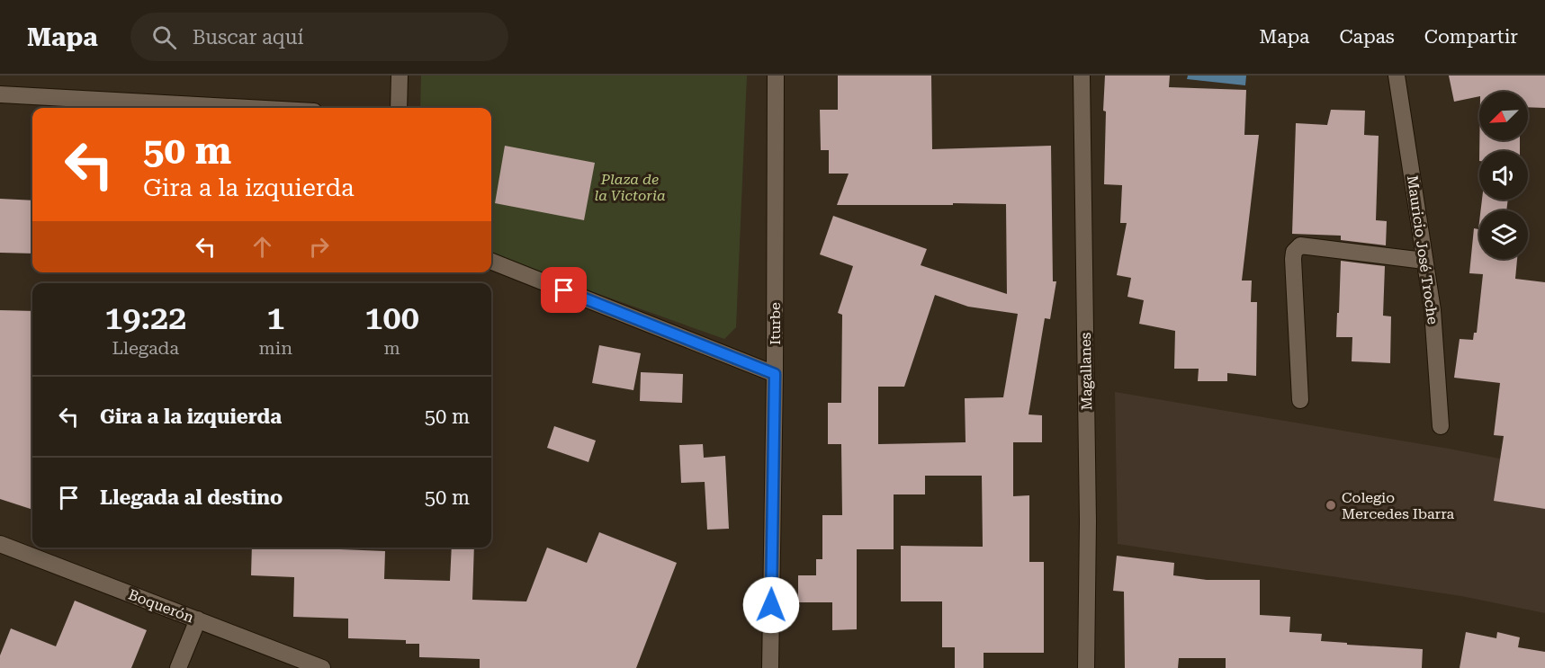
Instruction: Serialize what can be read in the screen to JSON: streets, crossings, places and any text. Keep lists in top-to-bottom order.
{
  "streets": {
    "street": [
      "Mauricio José Troche",
      "Iturbe",
      "Magallanes",
      "Boquerón"
    ]
  },
  "parks": ["Plaza de la Victoria"],
  "places": ["Colegio Mercedes Ibarra"],
  "north": "bottom left",
  "page": {
    "header": "Mapa",
    "search": "Buscar aquí",
    "nav": ["Mapa", "Capas", "Compartir"],
    "turn": ["50 m", "Gira a la izquierda"],
    "eta": [
      "19:22",
      "Llegada",
      "1",
      "min",
      "100",
      "m"
    ],
    "list": [
      {
        "name": "Gira a la izquierda",
        "value": "50 m"
      },
      {
        "name": "Llegada al destino",
        "value": "50 m"
      }
    ]
  }
}
